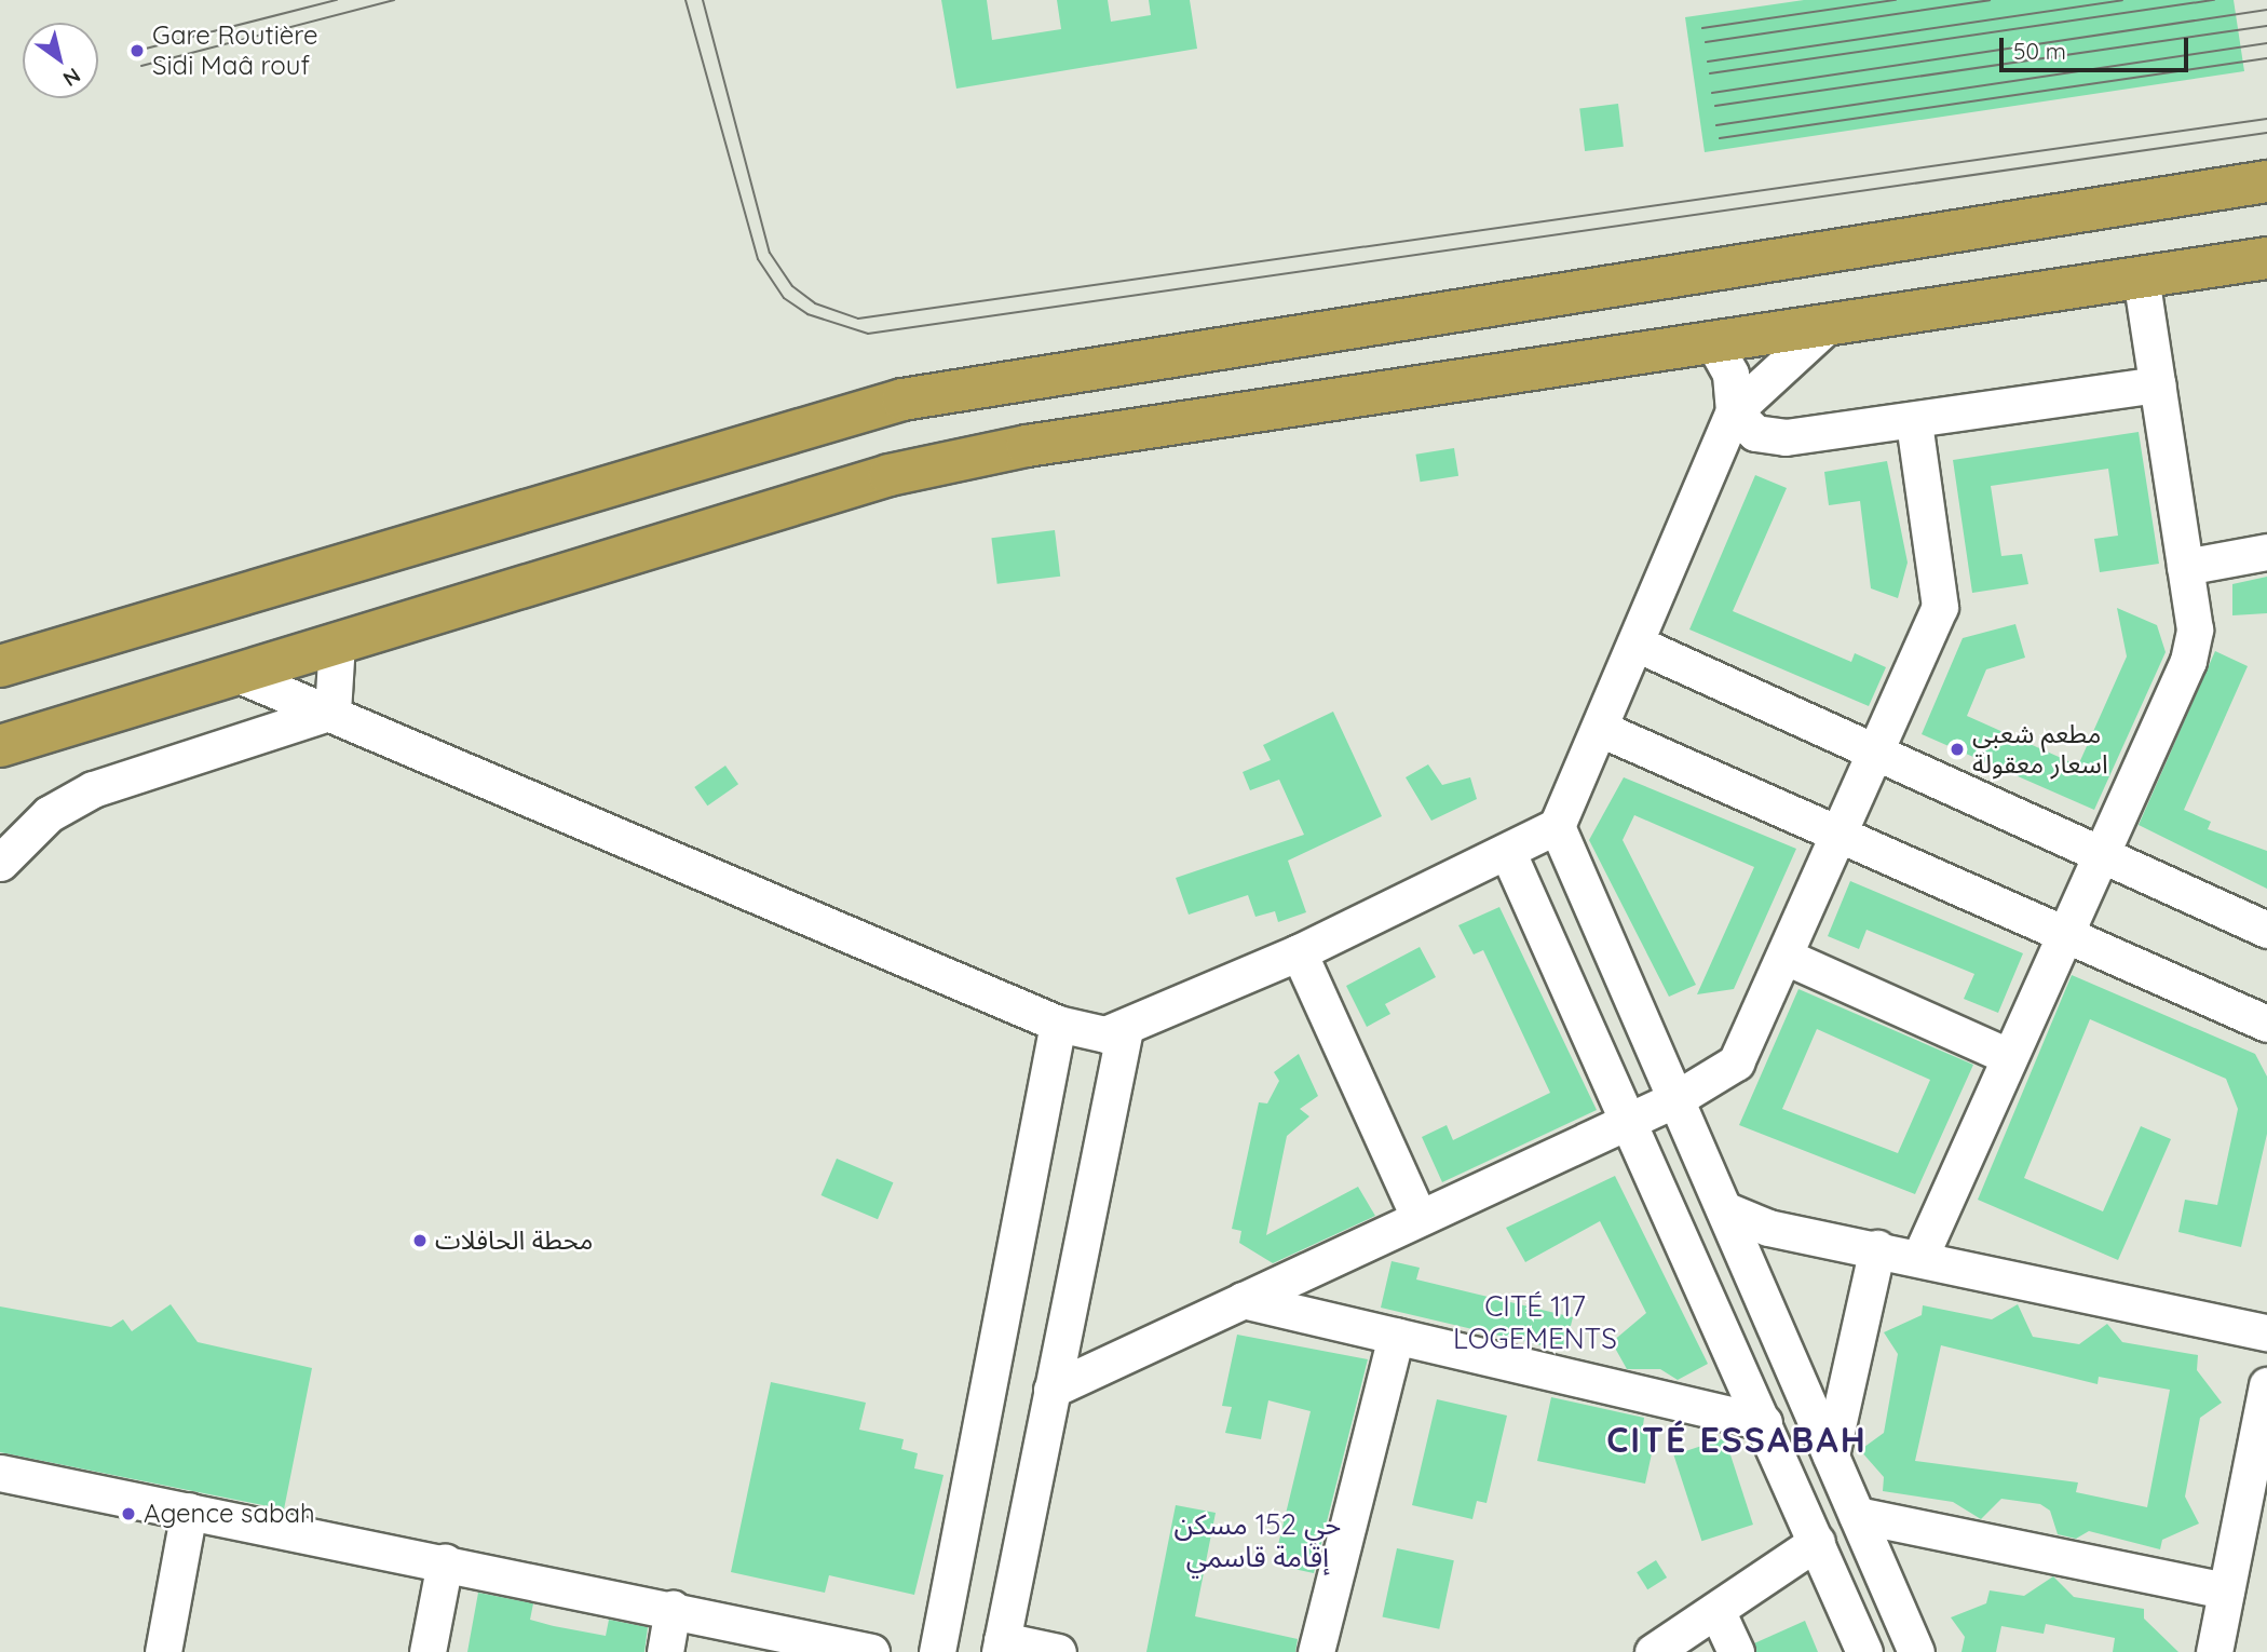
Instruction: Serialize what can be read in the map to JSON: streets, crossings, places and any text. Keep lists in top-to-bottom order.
{
  "districts": ["CITÉ 117 LOGEMENTS", "CITÉ ESSABAH", "حي 152 مسكن إقامة قاسمي"],
  "places": [
    "Gare Routière Sidi Maâ rouf",
    "مطعم شعبي اسعار معقولة",
    "محطة الحافلات",
    "Agence sabah"
  ],
  "scale_bar": "50 m",
  "north": "bottom right"
}
